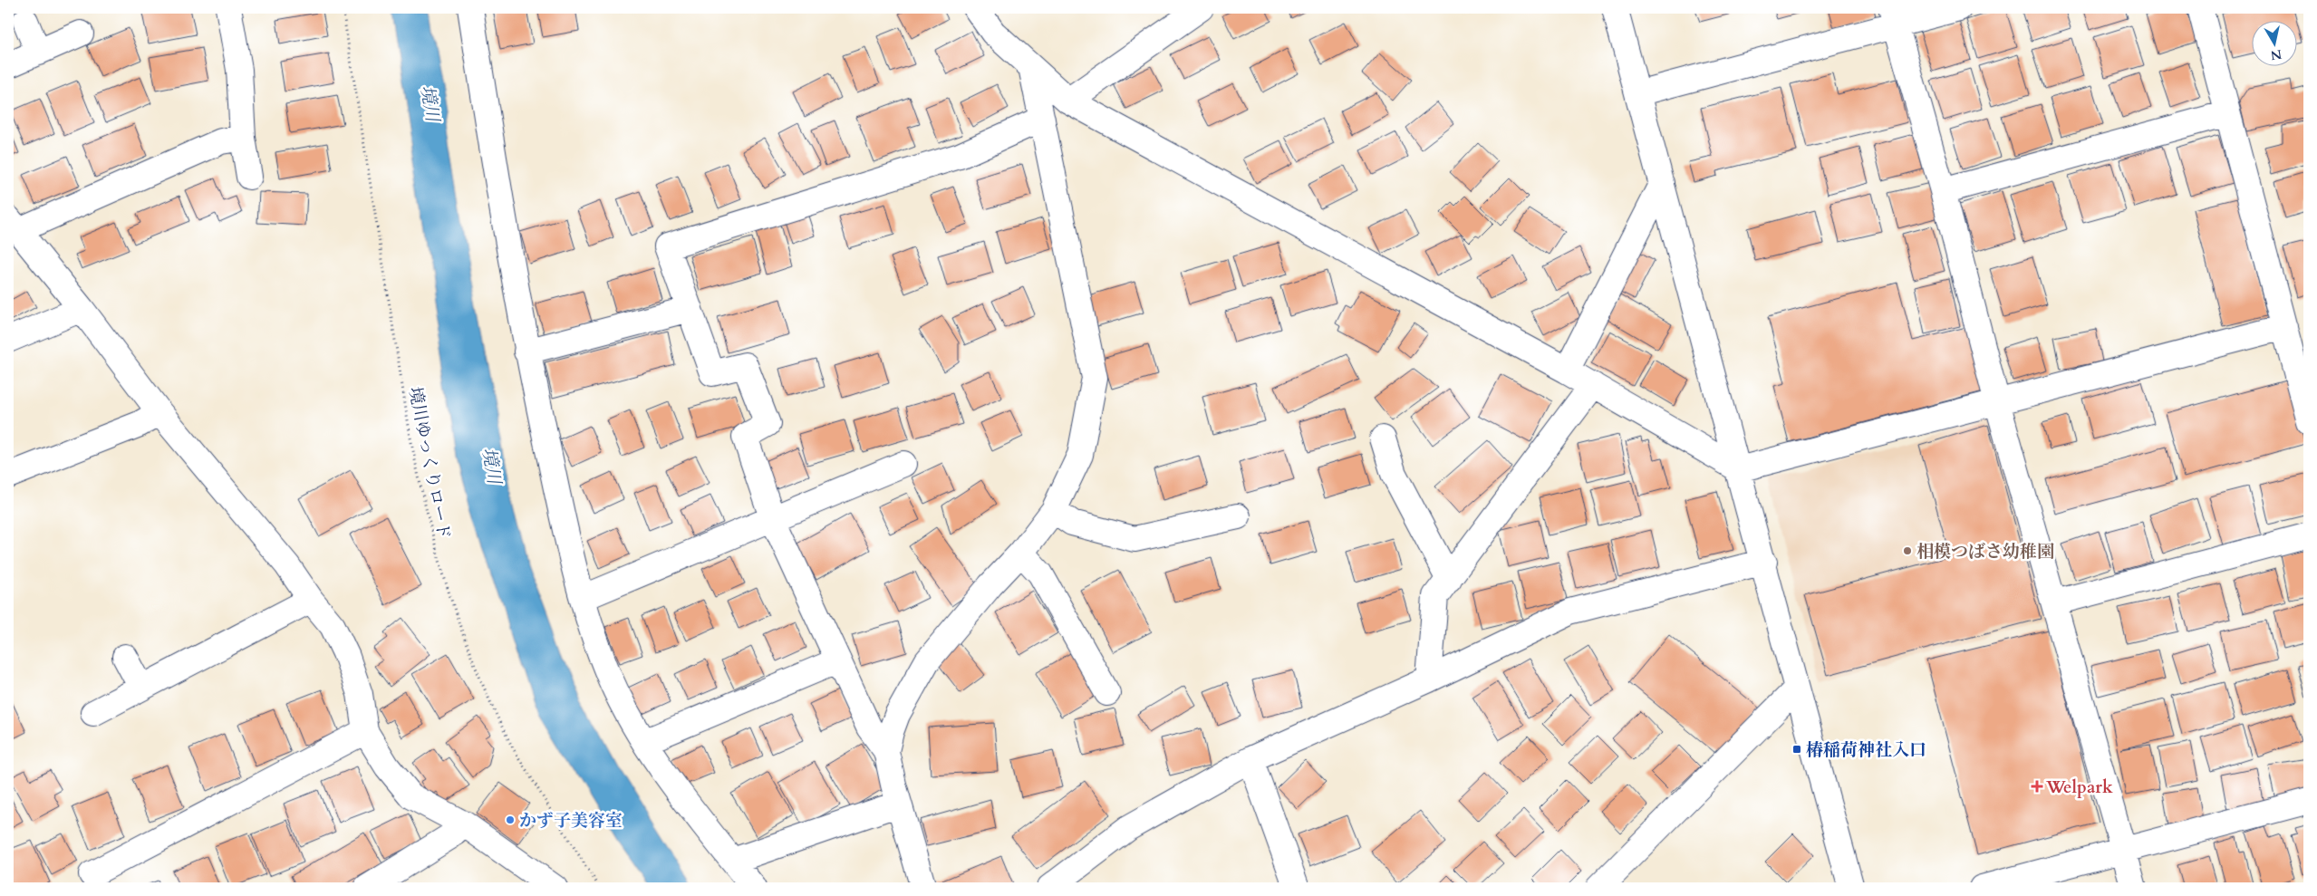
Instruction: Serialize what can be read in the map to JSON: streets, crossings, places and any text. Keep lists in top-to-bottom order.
{
  "streets": {
    "path": ["境川ゆっくりロード"]
  },
  "water": ["境川"],
  "places": {
    "other": ["相模つばさ幼稚園", "かず子美容室"],
    "transit": ["椿稲荷神社入口"],
    "health": ["Welpark"]
  },
  "north": "bottom"
}
